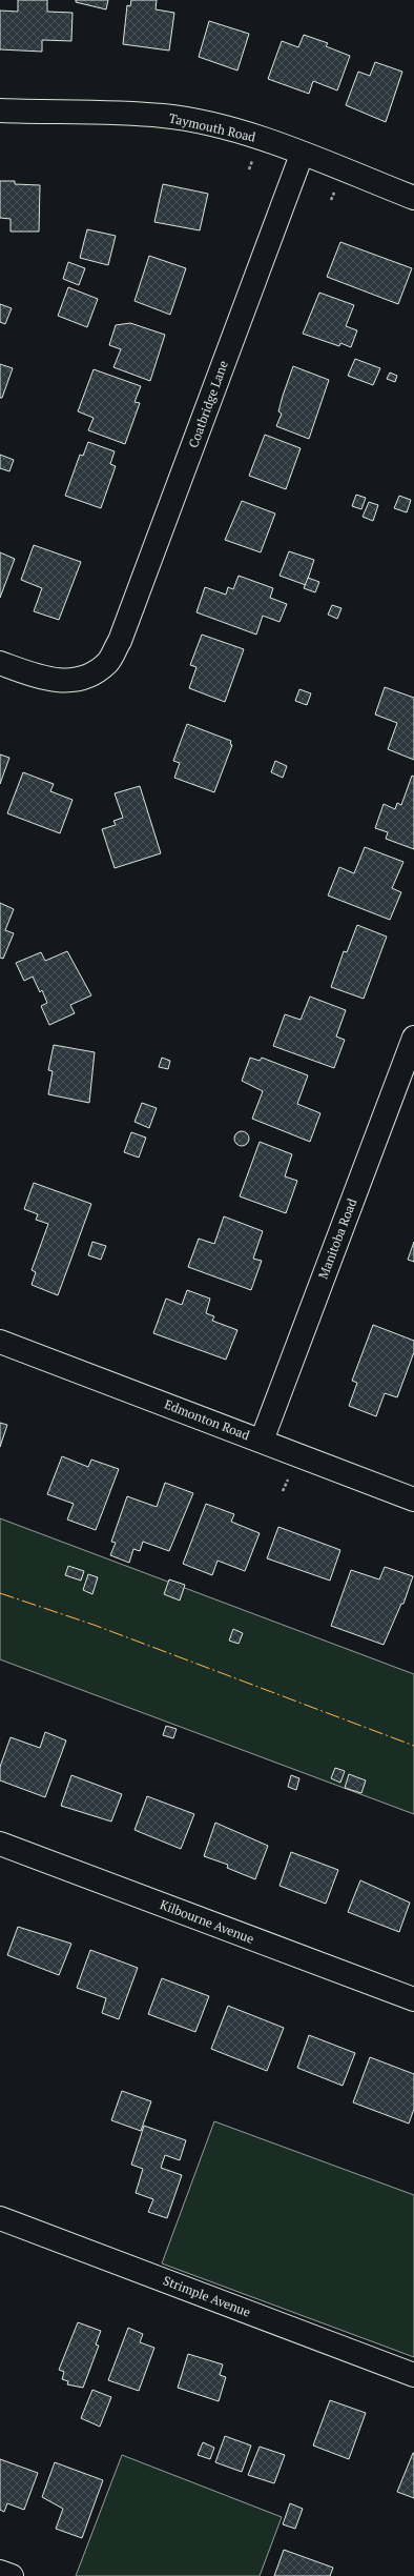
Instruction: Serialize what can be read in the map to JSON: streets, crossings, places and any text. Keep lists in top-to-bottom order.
{
  "streets": {
    "street": [
      "Taymouth Road",
      "Coatbridge Lane",
      "Manitoba Road",
      "Edmonton Road",
      "Kilbourne Avenue",
      "Strimple Avenue"
    ]
  },
  "crossings": [
    ["Taymouth Road", "Coatbridge Lane"],
    ["Manitoba Road", "Edmonton Road"]
  ]
}
